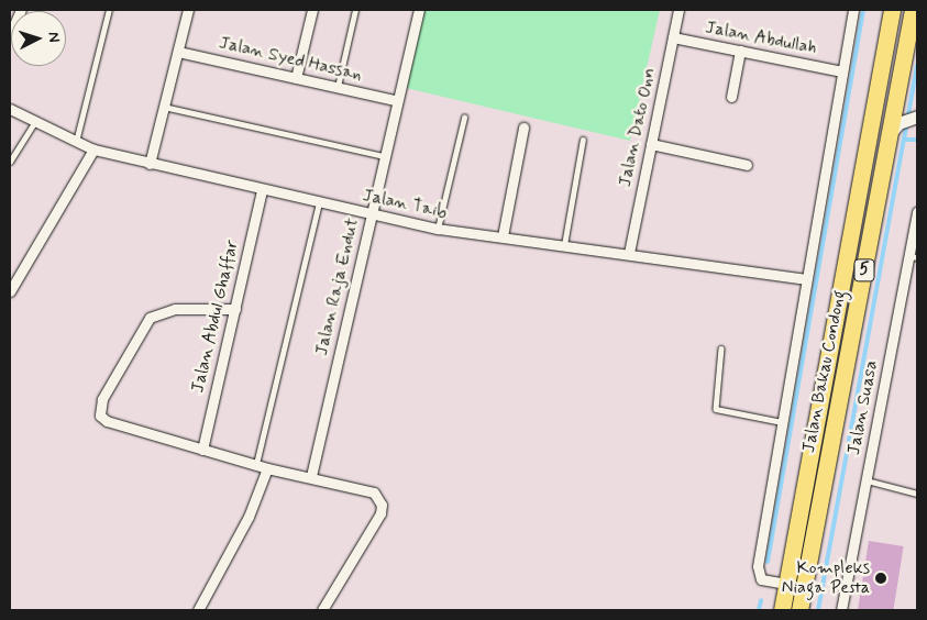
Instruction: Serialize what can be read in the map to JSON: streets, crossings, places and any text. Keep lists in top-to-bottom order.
{
  "streets": {
    "main road": ["5", "Jalan Bakau Condong"],
    "street": [
      "Jalan Abdullah",
      "Jalan Syed Hassan",
      "Jalan Dato Onn",
      "Jalan Taib",
      "Jalan Raja Endut",
      "Jalan Abdul Ghaffar",
      "Jalan Suasa"
    ]
  },
  "crossings": [
    ["Jalan Abdullah", "Jalan Dato Onn"],
    ["Jalan Syed Hassan", "Jalan Raja Endut"],
    ["Jalan Dato Onn", "Jalan Taib"],
    ["Jalan Taib", "Jalan Raja Endut"],
    ["Jalan Taib", "Jalan Abdul Ghaffar"]
  ],
  "places": ["Kompleks Niaga Pesta"],
  "north": "right"
}
